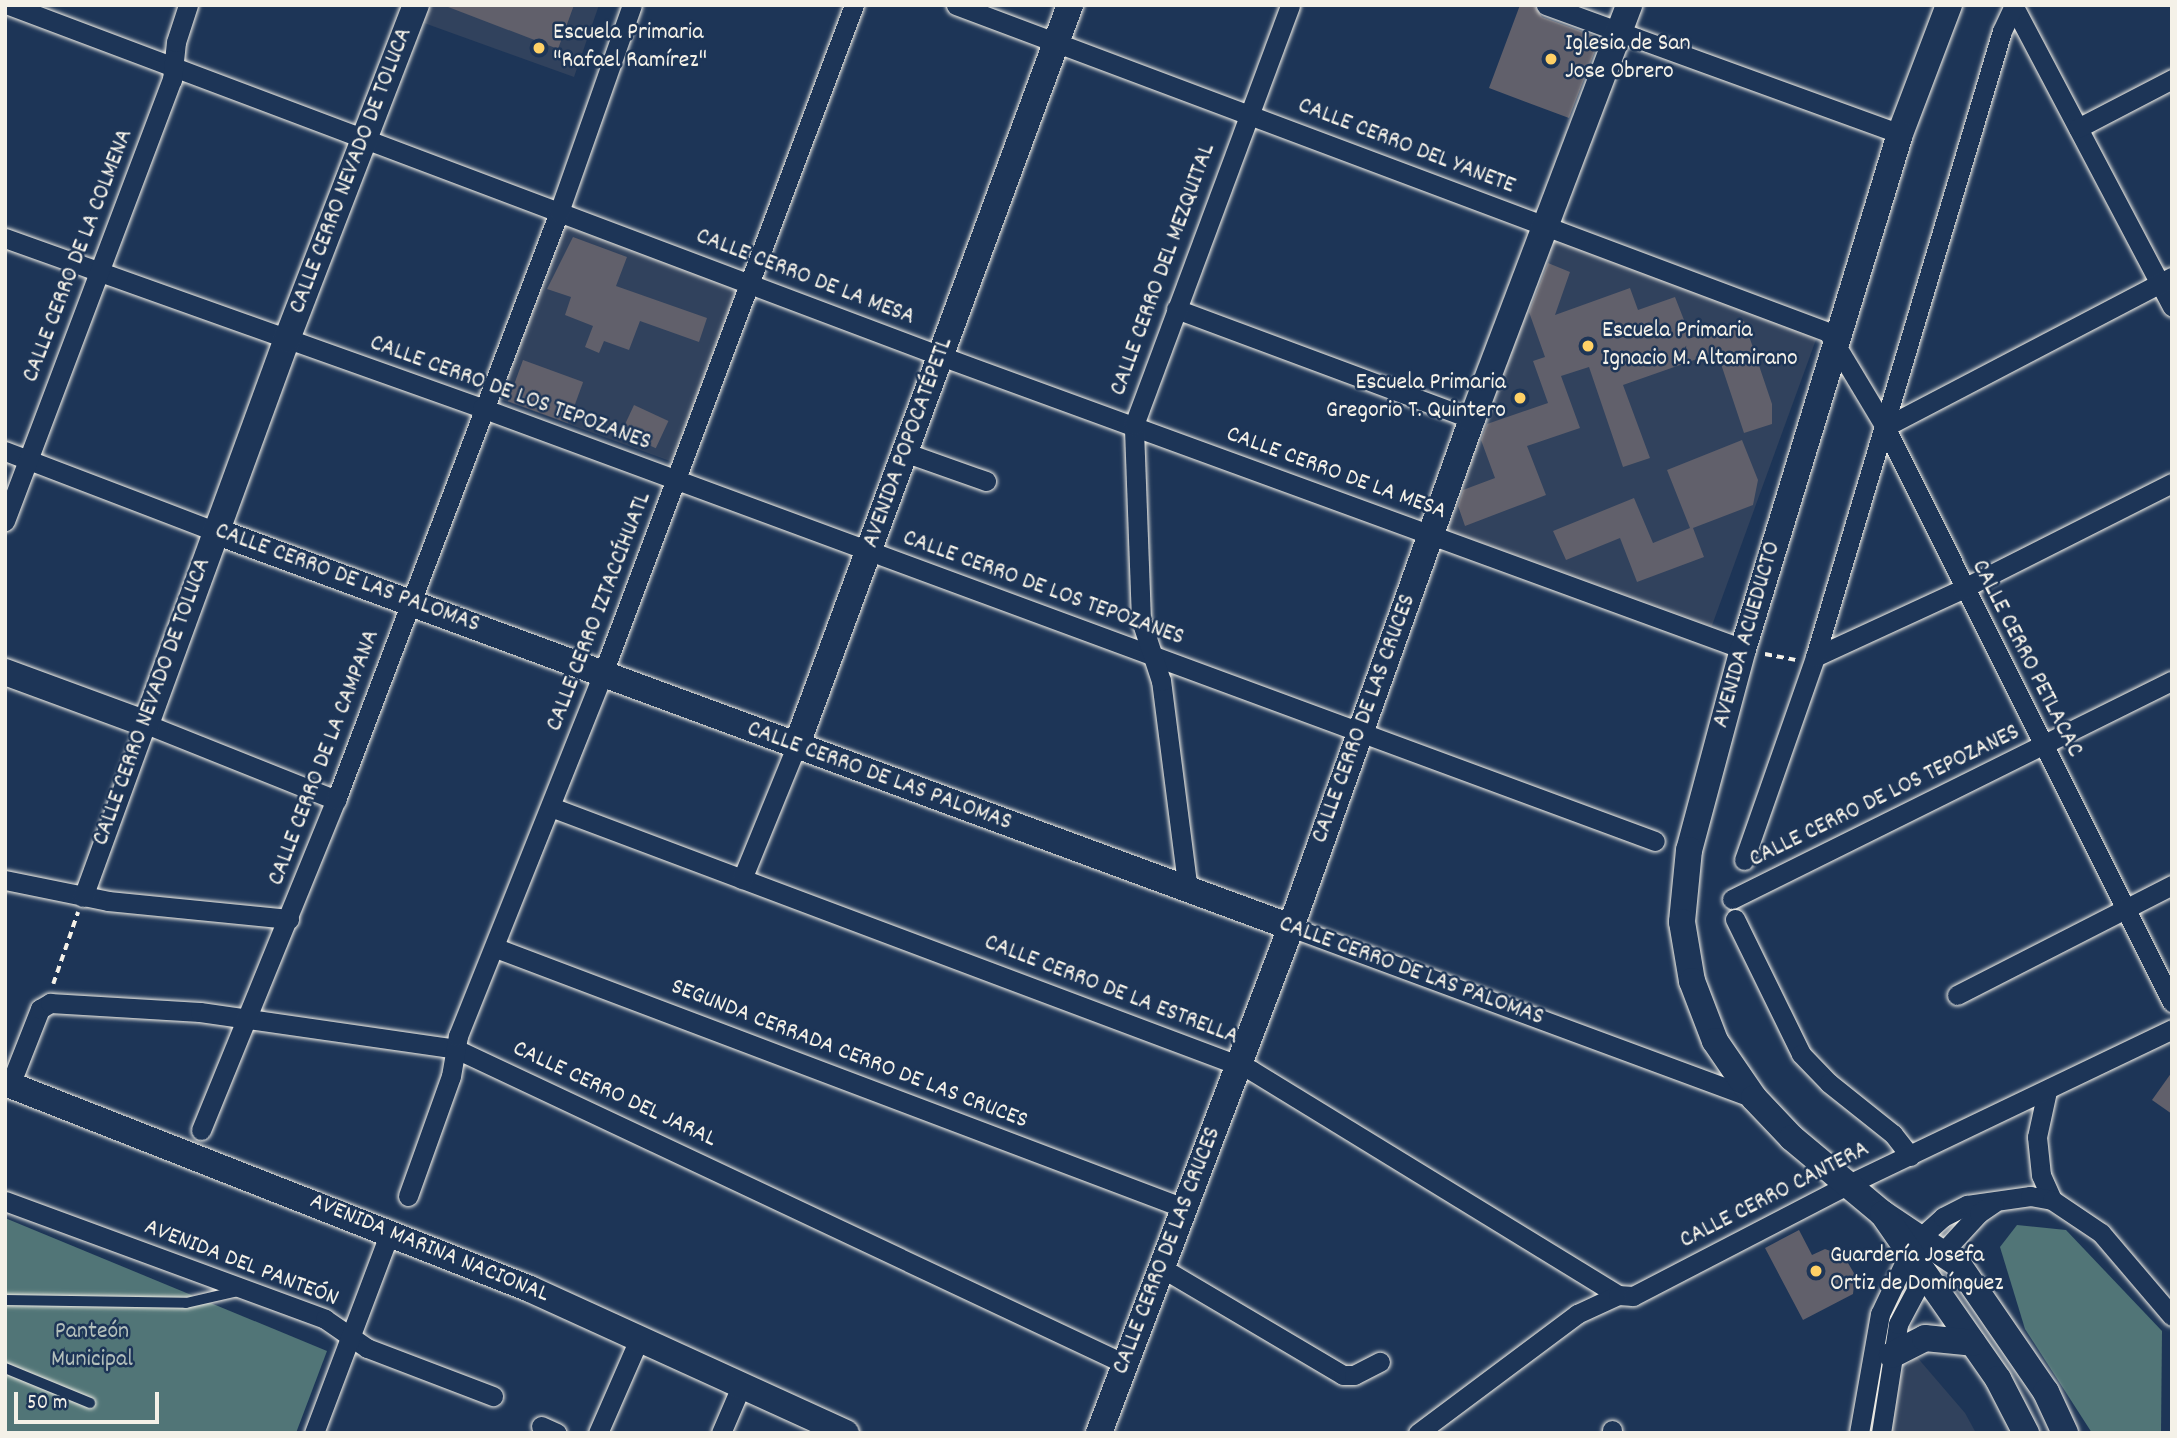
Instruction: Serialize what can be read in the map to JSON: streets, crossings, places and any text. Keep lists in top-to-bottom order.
{
  "streets": {
    "street": [
      "CALLE CERRO DEL YANETE",
      "CALLE CERRO NEVADO DE TOLUCA",
      "CALLE CERRO DE LA COLMENA",
      "CALLE CERRO DEL MEZQUITAL",
      "CALLE CERRO DE LA MESA",
      "CALLE CERRO DE LOS TEPOZANES",
      "AVENIDA POPOCATÉPETL",
      "CALLE CERRO DE LAS PALOMAS",
      "CALLE CERRO IZTACCÍHUATL",
      "AVENIDA ACUEDUCTO",
      "CALLE CERRO PETLACAC",
      "CALLE CERRO DE LAS CRUCES",
      "CALLE CERRO DE LA CAMPANA",
      "CALLE CERRO DE LA ESTRELLA",
      "SEGUNDA CERRADA CERRO DE LAS CRUCES",
      "CALLE CERRO DEL JARAL",
      "CALLE CERRO CANTERA",
      "AVENIDA MARINA NACIONAL",
      "AVENIDA DEL PANTEÓN"
    ]
  },
  "crossings": [
    ["CALLE CERRO DEL YANETE", "CALLE CERRO DEL MEZQUITAL"],
    ["CALLE CERRO DEL YANETE", "AVENIDA POPOCATÉPETL"],
    ["CALLE CERRO DEL YANETE", "AVENIDA ACUEDUCTO"],
    ["CALLE CERRO DEL YANETE", "CALLE CERRO PETLACAC"],
    ["CALLE CERRO DEL YANETE", "CALLE CERRO DE LAS CRUCES"],
    ["CALLE CERRO NEVADO DE TOLUCA", "CALLE CERRO DE LA MESA"],
    ["CALLE CERRO NEVADO DE TOLUCA", "CALLE CERRO DE LOS TEPOZANES"],
    ["CALLE CERRO NEVADO DE TOLUCA", "CALLE CERRO DE LAS PALOMAS"],
    ["CALLE CERRO DE LA COLMENA", "CALLE CERRO DE LA MESA"],
    ["CALLE CERRO DE LA COLMENA", "CALLE CERRO DE LOS TEPOZANES"],
    ["CALLE CERRO DE LA COLMENA", "CALLE CERRO DE LAS PALOMAS"],
    ["CALLE CERRO DEL MEZQUITAL", "CALLE CERRO DE LA MESA"],
    ["CALLE CERRO DEL MEZQUITAL", "CALLE CERRO DE LOS TEPOZANES"],
    ["CALLE CERRO DEL MEZQUITAL", "CALLE CERRO DE LAS PALOMAS"],
    ["CALLE CERRO DE LA MESA", "AVENIDA POPOCATÉPETL"],
    ["CALLE CERRO DE LA MESA", "CALLE CERRO IZTACCÍHUATL"],
    ["CALLE CERRO DE LA MESA", "AVENIDA ACUEDUCTO"],
    ["CALLE CERRO DE LA MESA", "CALLE CERRO DE LAS CRUCES"],
    ["CALLE CERRO DE LA MESA", "CALLE CERRO DE LA CAMPANA"],
    ["CALLE CERRO DE LOS TEPOZANES", "AVENIDA POPOCATÉPETL"],
    ["CALLE CERRO DE LOS TEPOZANES", "CALLE CERRO IZTACCÍHUATL"],
    ["CALLE CERRO DE LOS TEPOZANES", "CALLE CERRO PETLACAC"],
    ["CALLE CERRO DE LOS TEPOZANES", "CALLE CERRO DE LAS CRUCES"],
    ["CALLE CERRO DE LOS TEPOZANES", "CALLE CERRO DE LA CAMPANA"],
    ["AVENIDA POPOCATÉPETL", "CALLE CERRO DE LAS PALOMAS"],
    ["AVENIDA POPOCATÉPETL", "CALLE CERRO DE LA ESTRELLA"],
    ["CALLE CERRO DE LAS PALOMAS", "CALLE CERRO IZTACCÍHUATL"],
    ["CALLE CERRO DE LAS PALOMAS", "AVENIDA ACUEDUCTO"],
    ["CALLE CERRO DE LAS PALOMAS", "CALLE CERRO DE LAS CRUCES"],
    ["CALLE CERRO DE LAS PALOMAS", "CALLE CERRO DE LA CAMPANA"],
    ["CALLE CERRO IZTACCÍHUATL", "CALLE CERRO DE LA ESTRELLA"],
    ["CALLE CERRO IZTACCÍHUATL", "SEGUNDA CERRADA CERRO DE LAS CRUCES"],
    ["CALLE CERRO IZTACCÍHUATL", "CALLE CERRO DEL JARAL"],
    ["AVENIDA ACUEDUCTO", "CALLE CERRO PETLACAC"],
    ["AVENIDA ACUEDUCTO", "CALLE CERRO CANTERA"],
    ["CALLE CERRO DE LAS CRUCES", "CALLE CERRO DE LA ESTRELLA"],
    ["CALLE CERRO DE LAS CRUCES", "SEGUNDA CERRADA CERRO DE LAS CRUCES"],
    ["CALLE CERRO DE LAS CRUCES", "CALLE CERRO DEL JARAL"],
    ["CALLE CERRO DE LA CAMPANA", "CALLE CERRO DEL JARAL"],
    ["CALLE CERRO DE LA ESTRELLA", "CALLE CERRO CANTERA"]
  ],
  "parks": ["Panteón Municipal"],
  "places": [
    "Escuela Primaria \"Rafael Ramírez\"",
    "Iglesia de San Jose Obrero",
    "Escuela Primaria Ignacio M. Altamirano",
    "Escuela Primaria Gregorio T. Quintero",
    "Guardería Josefa Ortiz de Domínguez"
  ],
  "scale_bar": "50 m"
}
